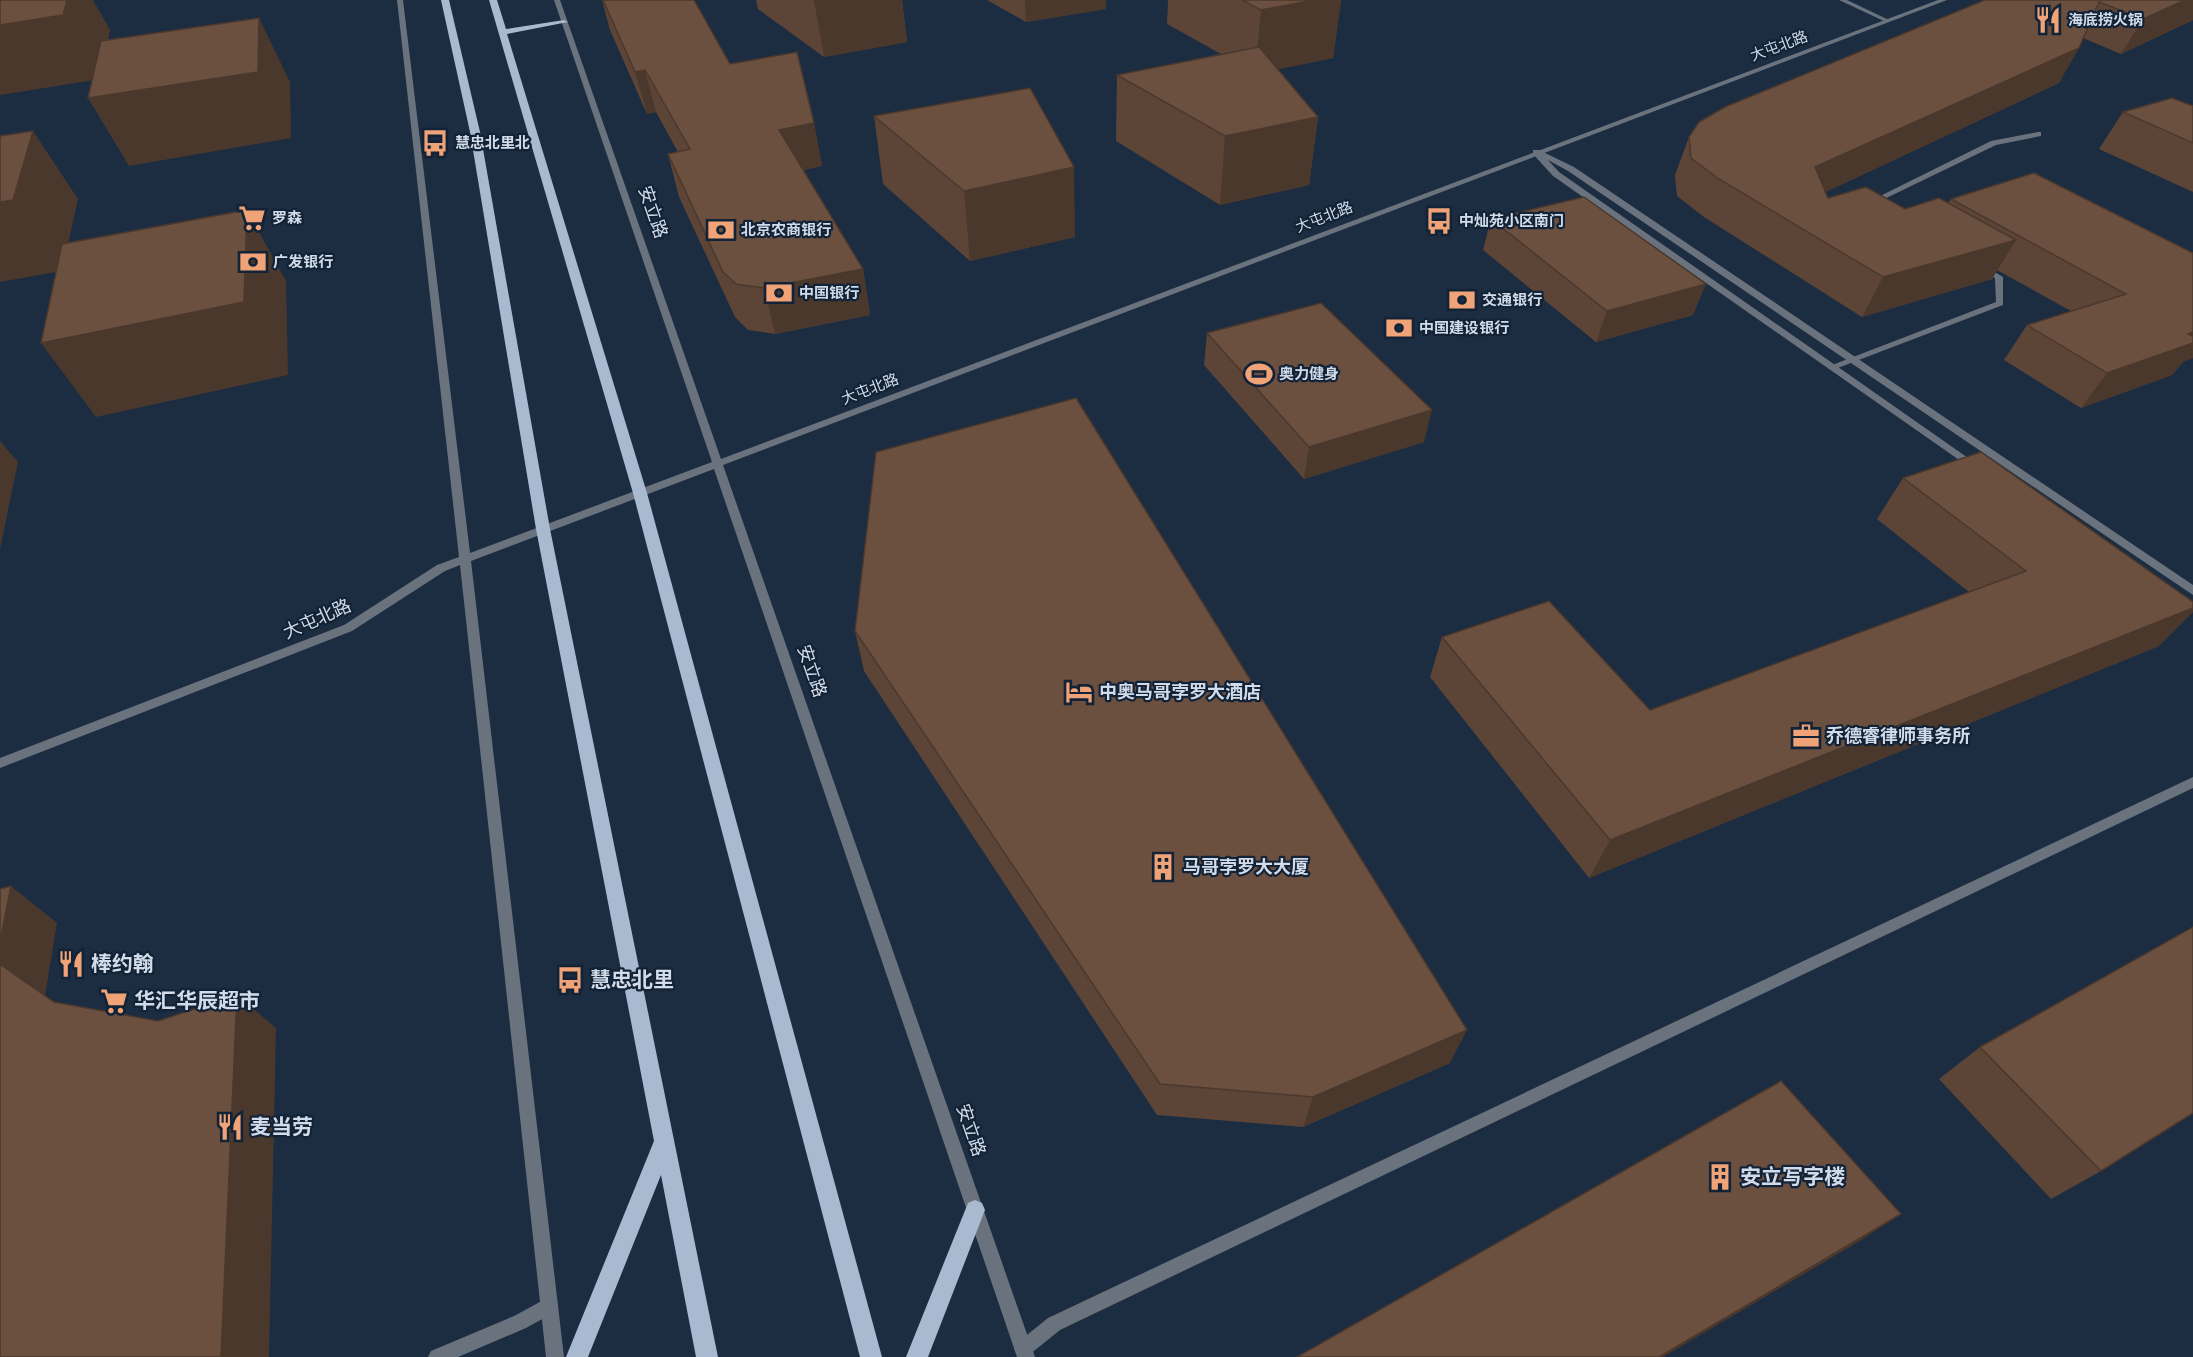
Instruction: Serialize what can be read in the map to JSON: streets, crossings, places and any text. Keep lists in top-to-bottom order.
{
  "streets": {
    "street": ["大屯北路", "安立路"]
  },
  "crossings": [
    ["大屯北路", "安立路"]
  ],
  "places": {
    "restaurant": ["海底捞火锅", "棒约翰", "麦当劳"],
    "bus stop": ["慧忠北里北", "中灿苑小区南门", "慧忠北里"],
    "supermarket": ["罗森", "华汇华辰超市"],
    "bank": [
      "北京农商银行",
      "广发银行",
      "中国银行",
      "交通银行",
      "中国建设银行"
    ],
    "sports": ["奥力健身"],
    "hotel": ["中奥马哥孛罗大酒店"],
    "office": ["乔德睿律师事务所"],
    "building": ["马哥孛罗大大厦", "安立写字楼"]
  }
}
